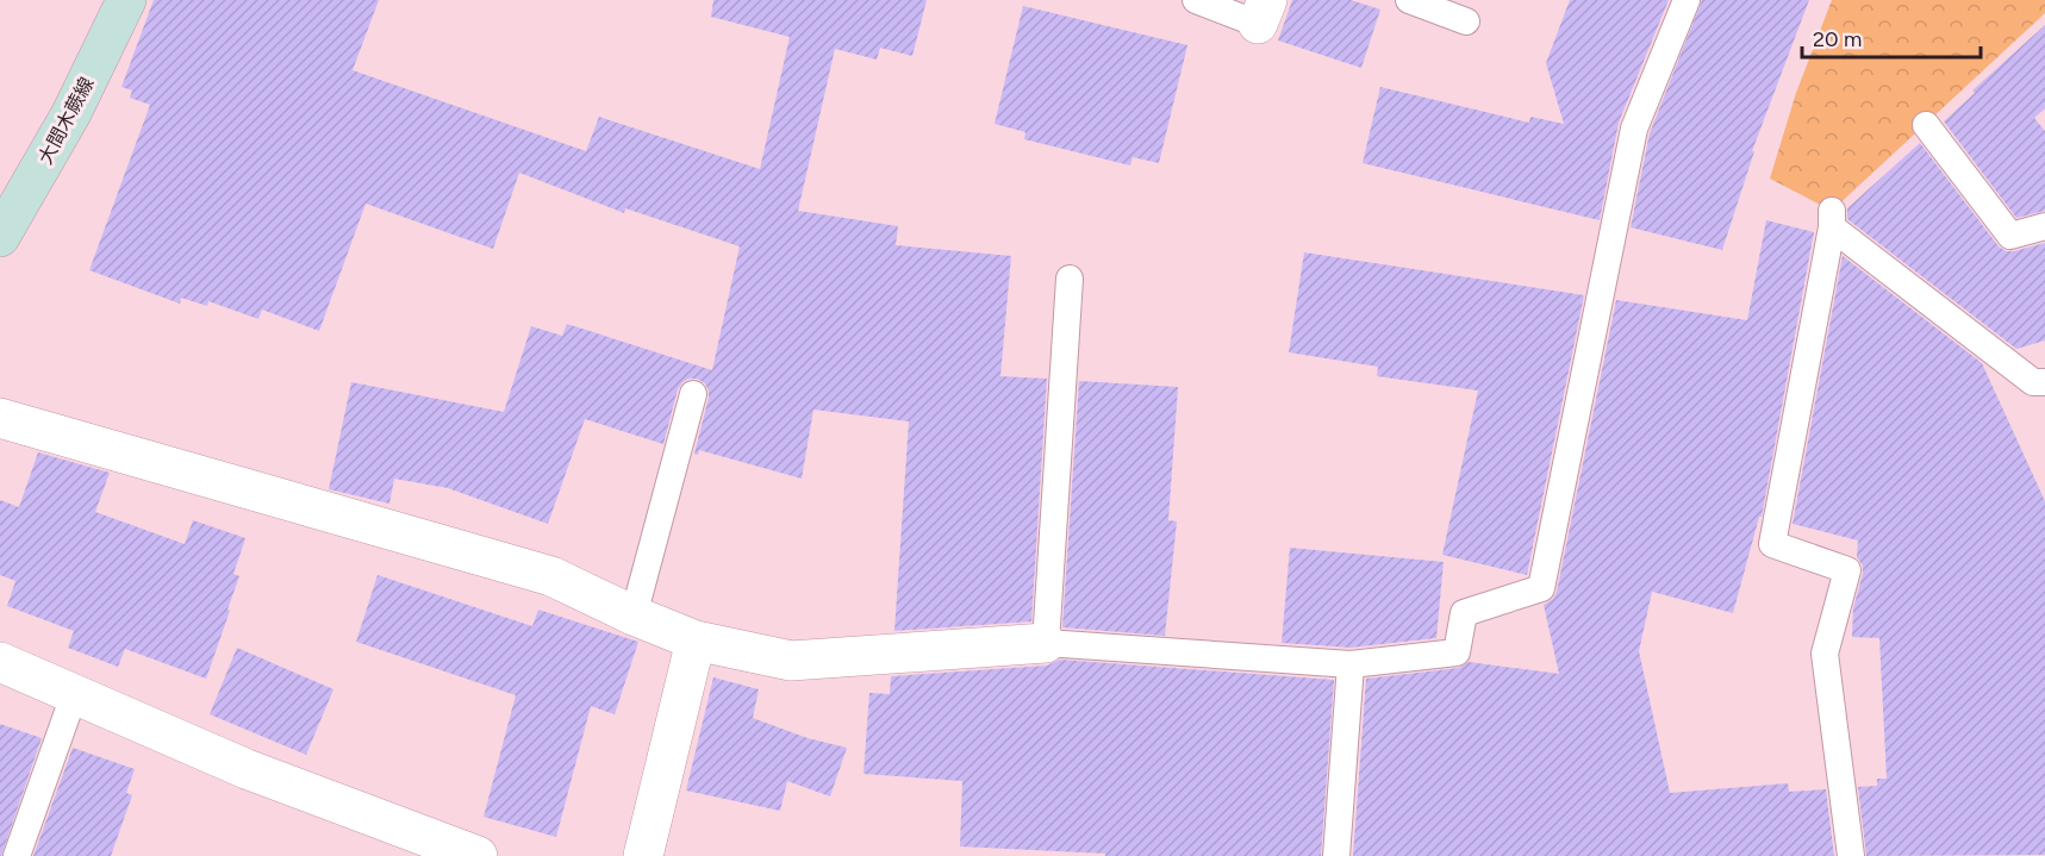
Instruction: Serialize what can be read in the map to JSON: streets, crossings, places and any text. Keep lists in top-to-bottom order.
{
  "streets": {
    "main road": ["大間木蕨線"]
  },
  "scale_bar": "20 m"
}
